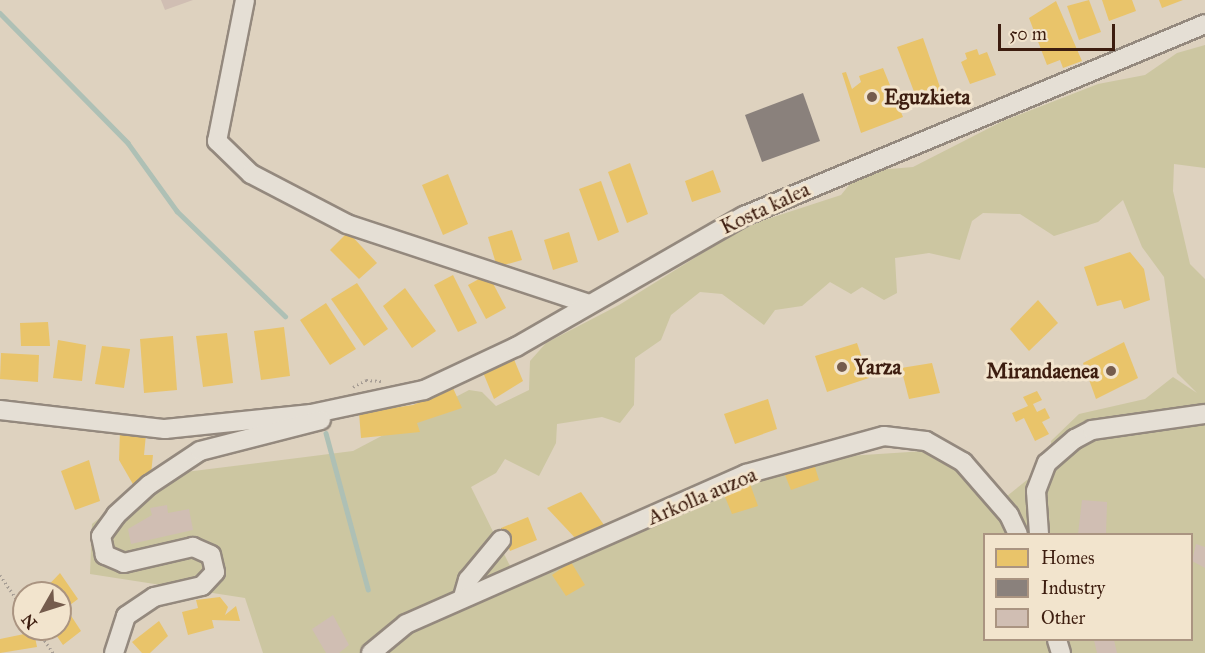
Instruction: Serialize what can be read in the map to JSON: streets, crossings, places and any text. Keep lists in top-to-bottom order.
{
  "streets": {
    "street": ["Kosta kalea", "Arkolla auzoa"]
  },
  "places": ["Eguzkieta", "Yarza", "Mirandaenea"],
  "legend": ["Homes", "Industry", "Other"],
  "scale_bar": "50 m",
  "north": "bottom left"
}
